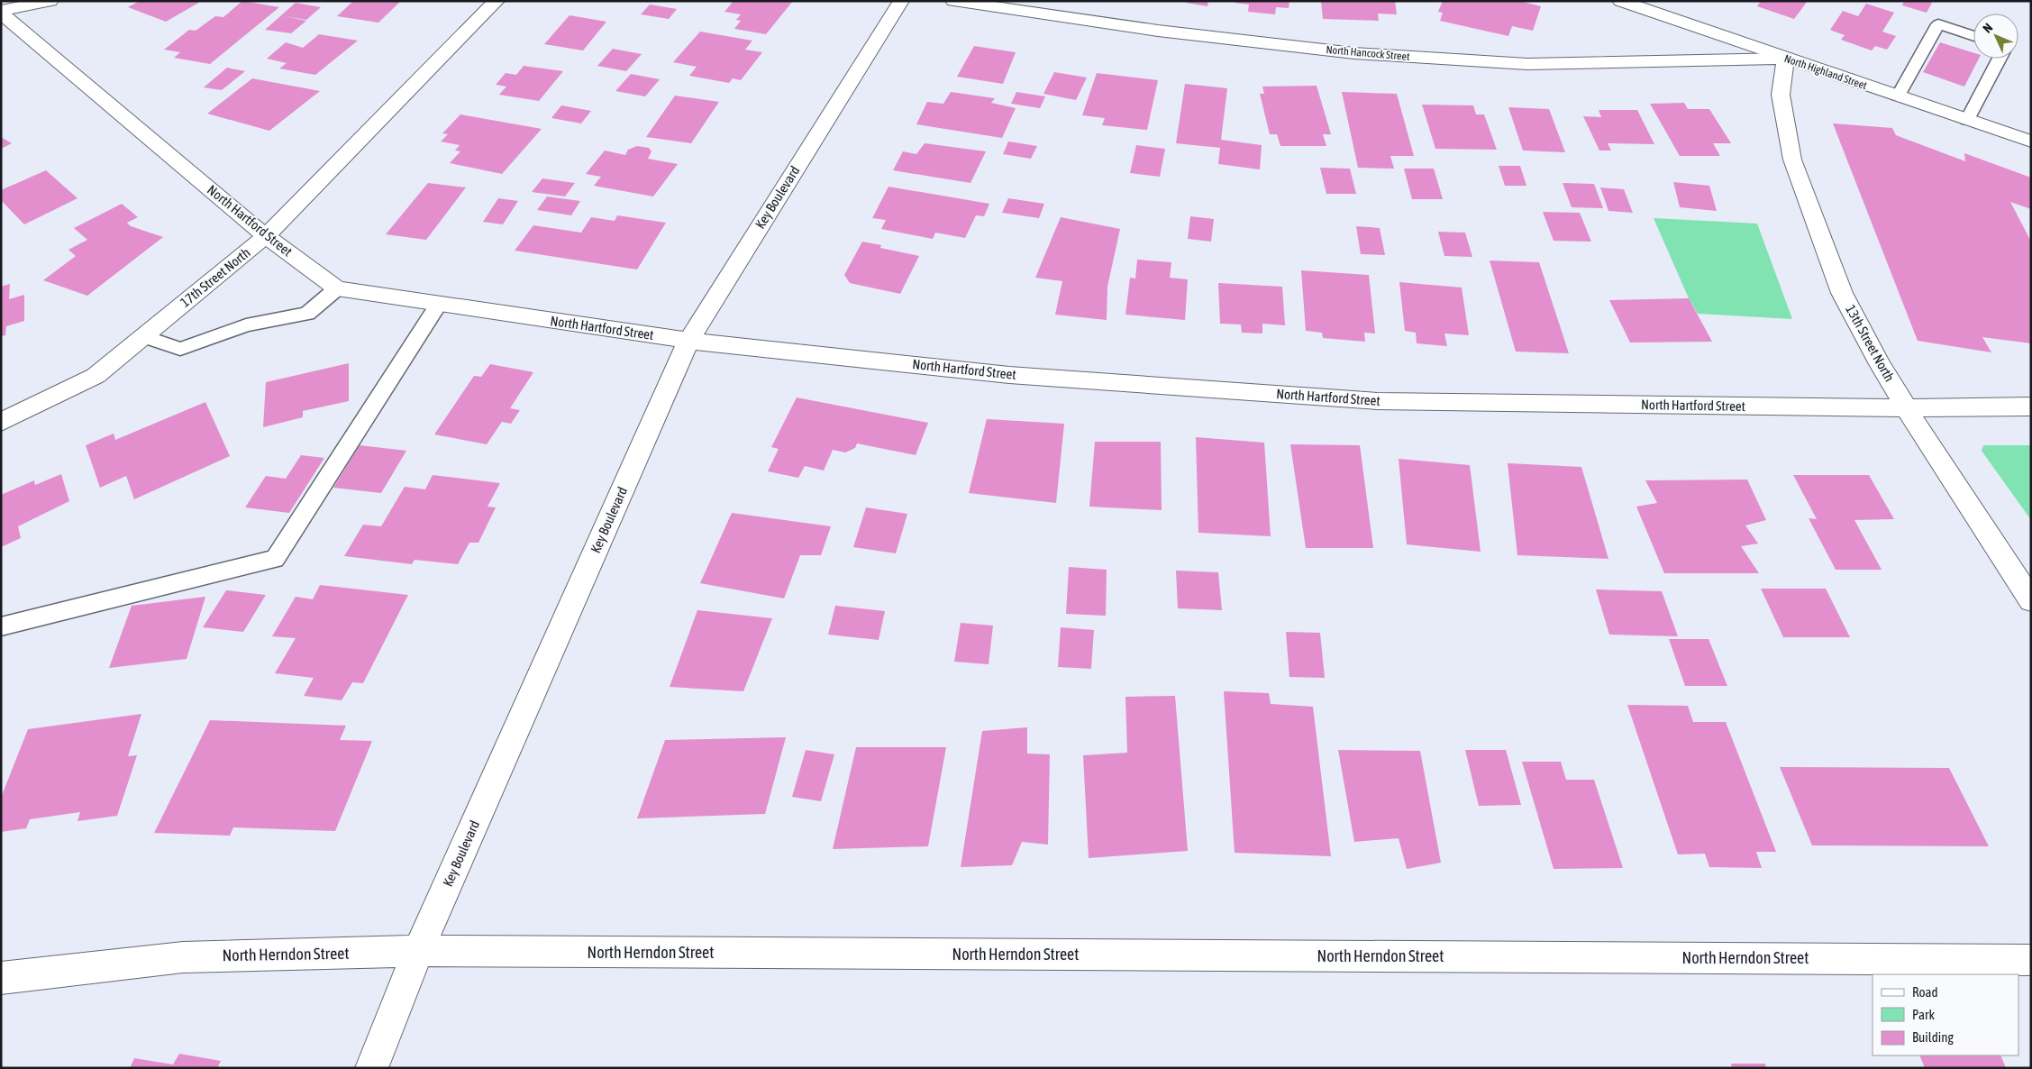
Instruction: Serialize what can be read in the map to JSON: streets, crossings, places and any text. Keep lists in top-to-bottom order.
{
  "streets": {
    "street": [
      "North Hancock Street",
      "North Highland Street",
      "Key Boulevard",
      "North Hartford Street",
      "17th Street North",
      "13th Street North",
      "North Herndon Street"
    ]
  },
  "crossings": [
    ["North Hancock Street", "North Highland Street"],
    ["North Hancock Street", "13th Street North"],
    ["North Highland Street", "13th Street North"],
    ["Key Boulevard", "North Hartford Street"],
    ["Key Boulevard", "North Herndon Street"],
    ["North Hartford Street", "17th Street North"],
    ["North Hartford Street", "13th Street North"]
  ],
  "legend": ["Road", "Park", "Building"],
  "north": "top left"
}
